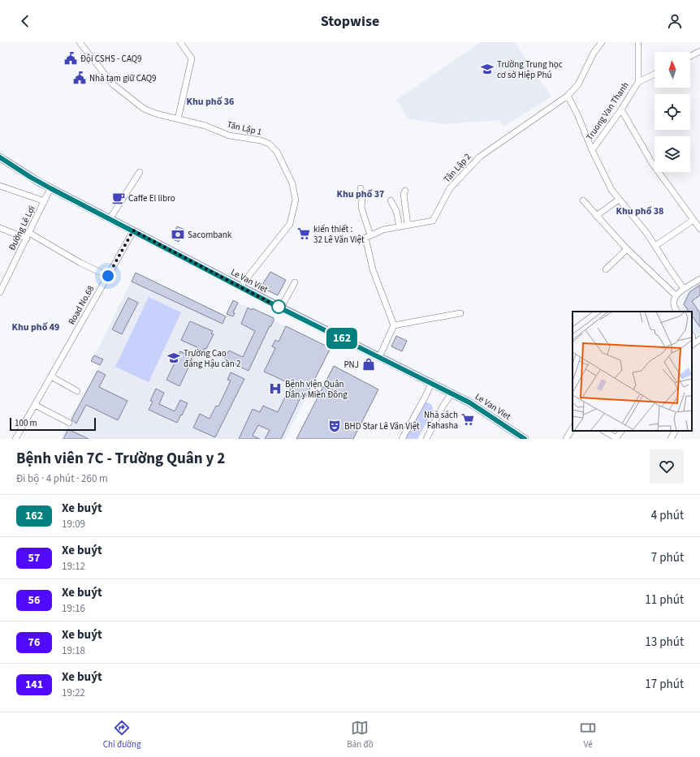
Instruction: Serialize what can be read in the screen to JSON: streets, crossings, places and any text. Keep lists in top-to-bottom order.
{
  "streets": {
    "main road": ["Le Van Viet"],
    "street": [
      "Truong Van Thanh",
      "Tân Lập 1",
      "Tân Lập 2",
      "Đường Lê Lợi",
      "Road No.68"
    ]
  },
  "crossings": [
    ["Tân Lập 1", "Le Van Viet"],
    ["Đường Lê Lợi", "Le Van Viet"],
    ["Le Van Viet", "Road No.68"]
  ],
  "districts": [
    "Khu phố 36",
    "Khu phố 37",
    "Khu phố 38",
    "Khu phố 49"
  ],
  "places": {
    "public building": ["Đội CSHS - CAQ9", "Nhà tạm giữ CAQ9"],
    "school or university": ["Trường Trung học cơ sở Hiệp Phú", "Trường Cao đẳng Hậu cần 2"],
    "cafe": ["Caffe El libro"],
    "supermarket": ["kiến thiết : 32 Lê Văn Việt", "Nhà sách Fahasha"],
    "bank": ["Sacombank"],
    "shop": ["PNJ"],
    "hospital": ["Bệnh viện Quân Dân y Miền Đông"],
    "theatre": ["BHD Star Lê Văn Việt"]
  },
  "lines": ["bus line 162"],
  "scale_bar": "100 m",
  "north": "top",
  "page": {
    "header": "Stopwise",
    "on_map": "162",
    "scale": "100 m",
    "heading": ["Bệnh viên 7C - Trường Quân y 2", "Đi bộ · 4 phút · 260 m"],
    "list": [
      {
        "mark": "162",
        "name": "Xe buýt",
        "note": "19:09",
        "value": "4 phút"
      },
      {
        "mark": "57",
        "name": "Xe buýt",
        "note": "19:12",
        "value": "7 phút"
      },
      {
        "mark": "56",
        "name": "Xe buýt",
        "note": "19:16",
        "value": "11 phút"
      },
      {
        "mark": "76",
        "name": "Xe buýt",
        "note": "19:18",
        "value": "13 phút"
      },
      {
        "mark": "141",
        "name": "Xe buýt",
        "note": "19:22",
        "value": "17 phút"
      }
    ],
    "tabs": ["Chỉ đường", "Bản đồ", "Vé"]
  }
}
